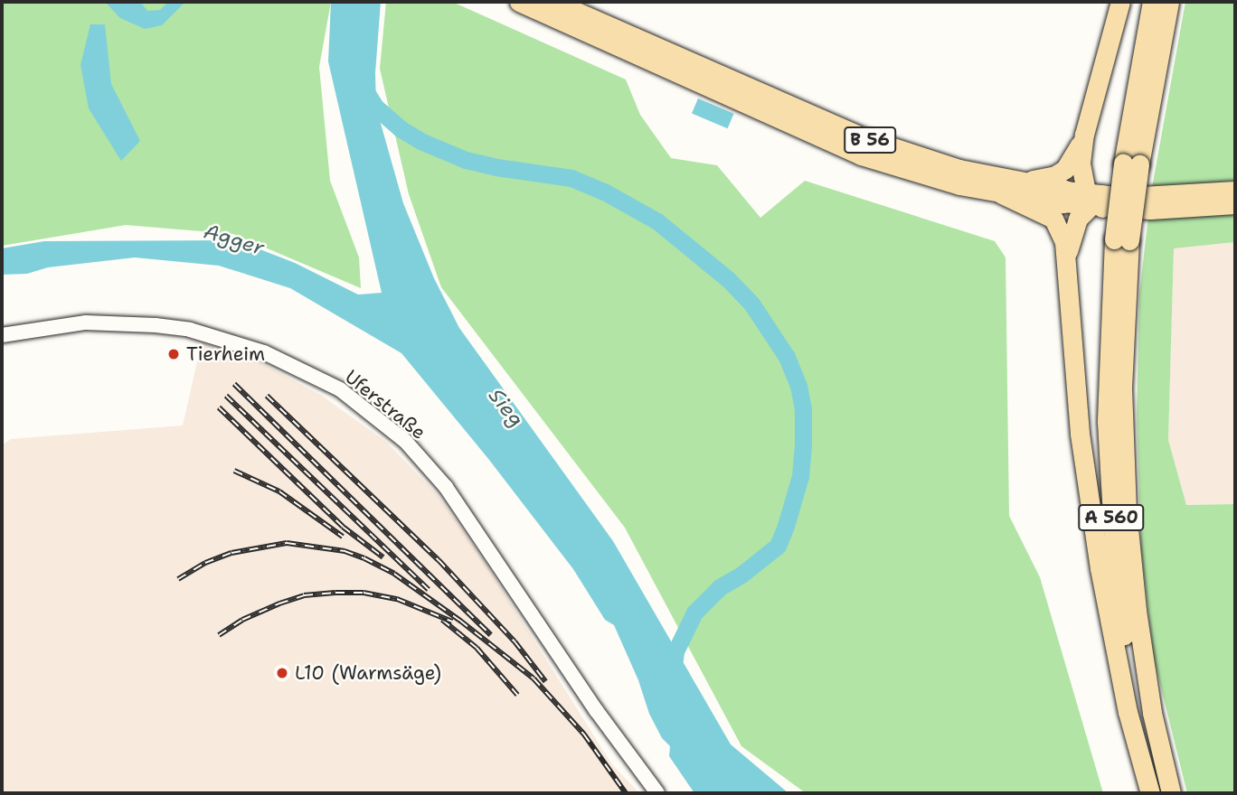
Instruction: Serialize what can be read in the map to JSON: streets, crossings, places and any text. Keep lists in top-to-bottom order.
{
  "streets": {
    "highway": ["B 56", "A 560"],
    "street": ["Uferstraße"]
  },
  "water": ["Agger", "Sieg"],
  "places": ["Tierheim", "L10 (Warmsäge)"]
}
